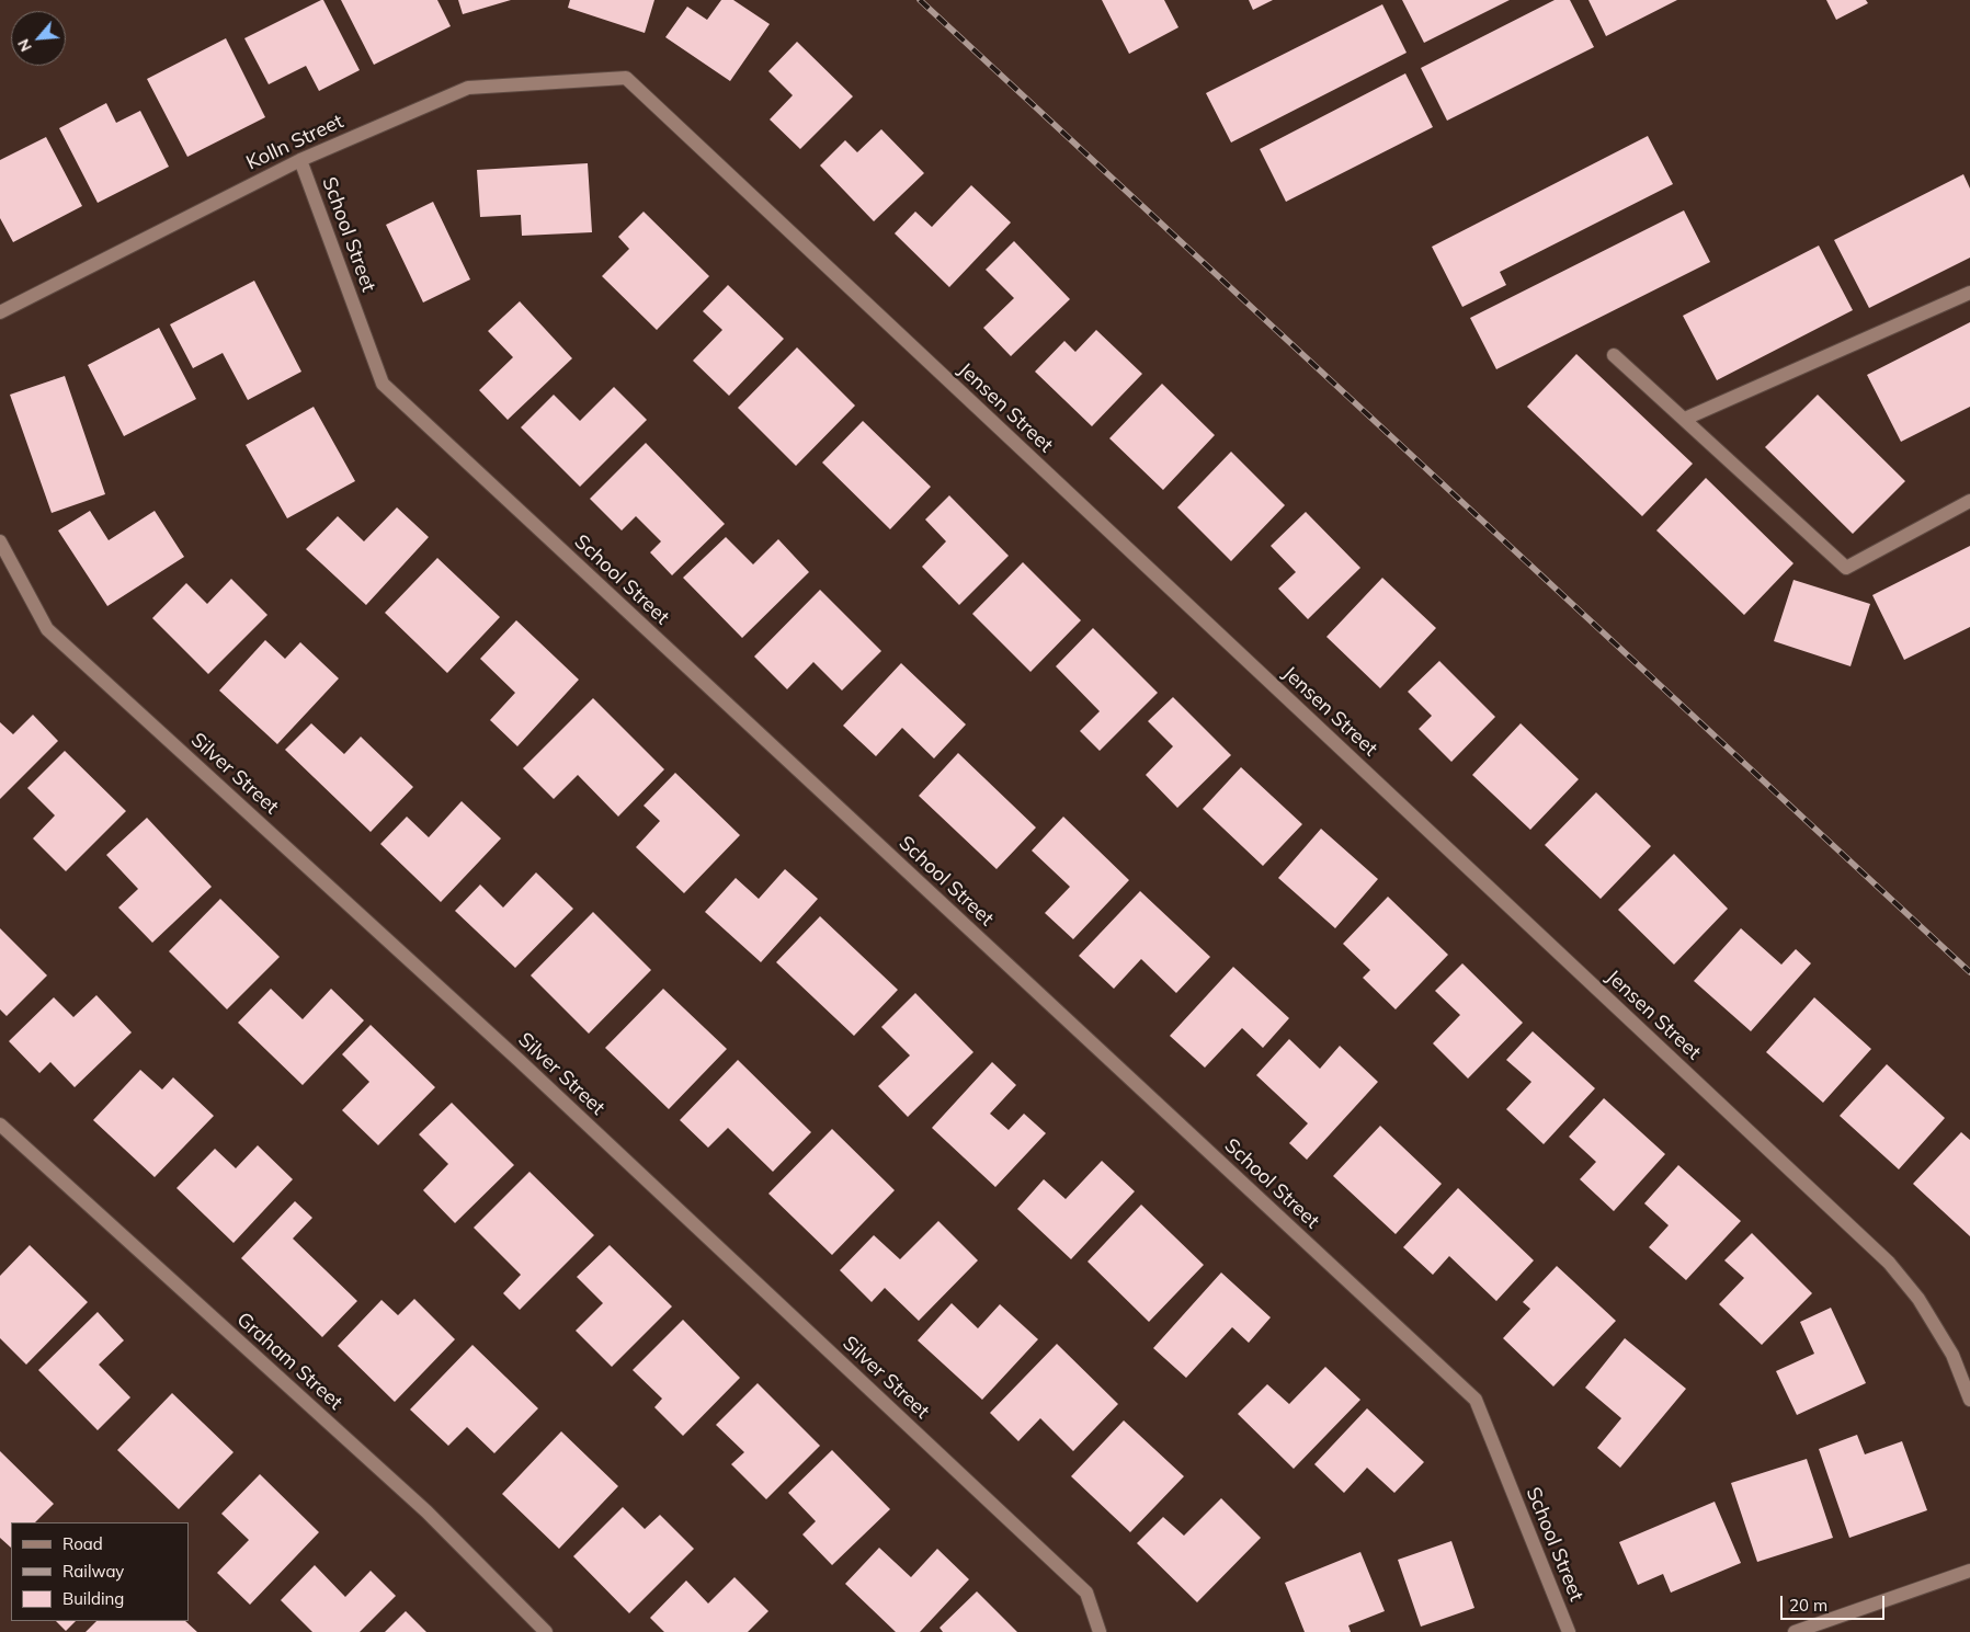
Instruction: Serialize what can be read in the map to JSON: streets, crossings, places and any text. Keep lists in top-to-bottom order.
{
  "streets": {
    "street": [
      "Kolln Street",
      "School Street",
      "Jensen Street",
      "Silver Street",
      "Graham Street"
    ]
  },
  "crossings": [
    ["Kolln Street", "School Street"],
    ["Kolln Street", "Jensen Street"]
  ],
  "legend": ["Road", "Railway", "Building"],
  "scale_bar": "20 m",
  "north": "bottom left"
}
